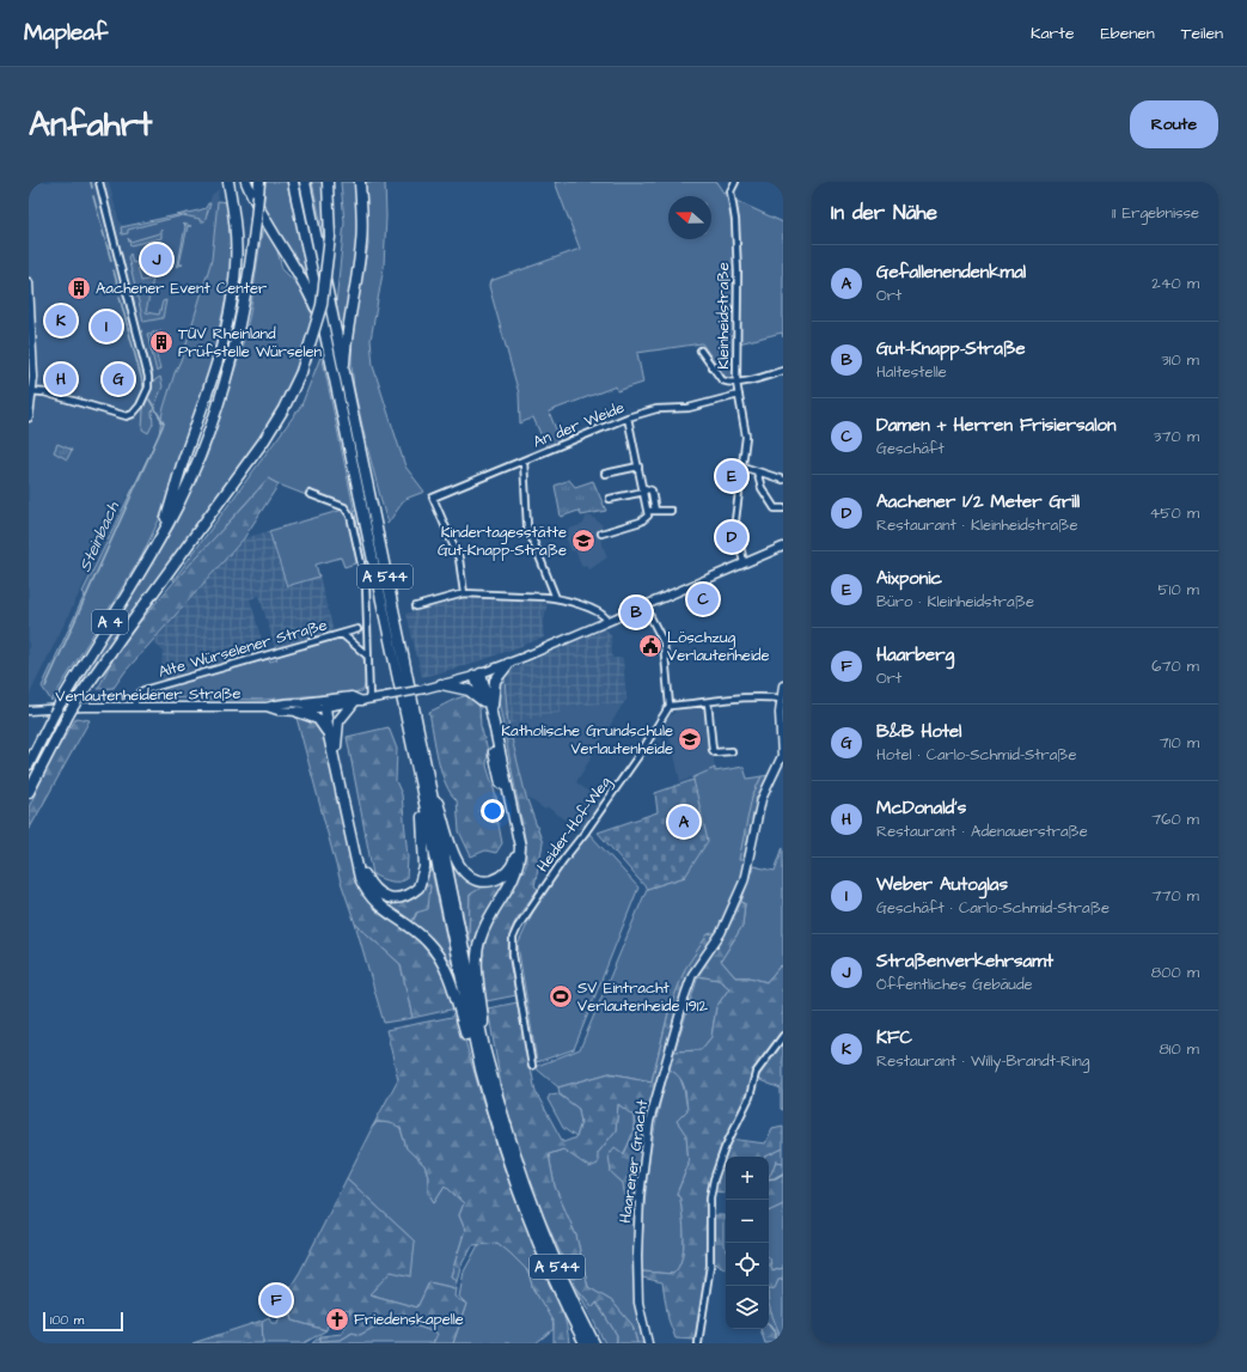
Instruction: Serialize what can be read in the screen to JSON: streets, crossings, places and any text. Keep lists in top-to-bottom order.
{
  "streets": {
    "highway": ["A 544", "A 4"],
    "main road": ["Verlautenheidener Straße", "Haarener Gracht"],
    "street": [
      "Kleinheidstraße",
      "An der Weide",
      "Alte Würselener Straße",
      "Heider-Hof-Weg"
    ]
  },
  "crossings": [
    ["Kleinheidstraße", "An der Weide"],
    ["Kleinheidstraße", "Verlautenheidener Straße"],
    ["Alte Würselener Straße", "Verlautenheidener Straße"]
  ],
  "water": ["Steinbach"],
  "places": {
    "building": ["Aachener Event Center", "TÜV Rheinland Prüfstelle Würselen"],
    "school or university": ["Kindertagesstätte Gut-Knapp-Straße", "Katholische Grundschule Verlautenheide"],
    "public building": ["Löschzug Verlautenheide"],
    "sports": ["SV Eintracht Verlautenheide 1912"],
    "church": ["Friedenskapelle"]
  },
  "scale_bar": "100 m",
  "north": "left",
  "page": {
    "header": "Mapleaf",
    "nav": ["Karte", "Ebenen", "Teilen"],
    "buttons": "Route",
    "title": "Anfahrt",
    "heading": ["In der Nähe", "11 Ergebnisse"],
    "pins": [
      "J",
      "K",
      "I",
      "G",
      "H",
      "E",
      "D",
      "C",
      "B",
      "A",
      "F"
    ],
    "list": [
      {
        "mark": "A",
        "name": "Gefallenendenkmal",
        "note": "Ort",
        "value": "240 m"
      },
      {
        "mark": "B",
        "name": "Gut-Knapp-Straße",
        "note": "Haltestelle",
        "value": "310 m"
      },
      {
        "mark": "C",
        "name": "Damen + Herren Frisiersalon",
        "note": "Geschäft",
        "value": "370 m"
      },
      {
        "mark": "D",
        "name": "Aachener 1/2 Meter Grill",
        "note": "Restaurant · Kleinheidstraße",
        "value": "450 m"
      },
      {
        "mark": "E",
        "name": "Aixponic",
        "note": "Büro · Kleinheidstraße",
        "value": "510 m"
      },
      {
        "mark": "F",
        "name": "Haarberg",
        "note": "Ort",
        "value": "670 m"
      },
      {
        "mark": "G",
        "name": "B&B Hotel",
        "note": "Hotel · Carlo-Schmid-Straße",
        "value": "710 m"
      },
      {
        "mark": "H",
        "name": "McDonald's",
        "note": "Restaurant · Adenauerstraße",
        "value": "760 m"
      },
      {
        "mark": "I",
        "name": "Weber Autoglas",
        "note": "Geschäft · Carlo-Schmid-Straße",
        "value": "770 m"
      },
      {
        "mark": "J",
        "name": "Straßenverkehrsamt",
        "note": "Öffentliches Gebäude",
        "value": "800 m"
      },
      {
        "mark": "K",
        "name": "KFC",
        "note": "Restaurant · Willy-Brandt-Ring",
        "value": "810 m"
      }
    ],
    "map_buttons": ["+", "−"],
    "scale": "100 m"
  }
}
